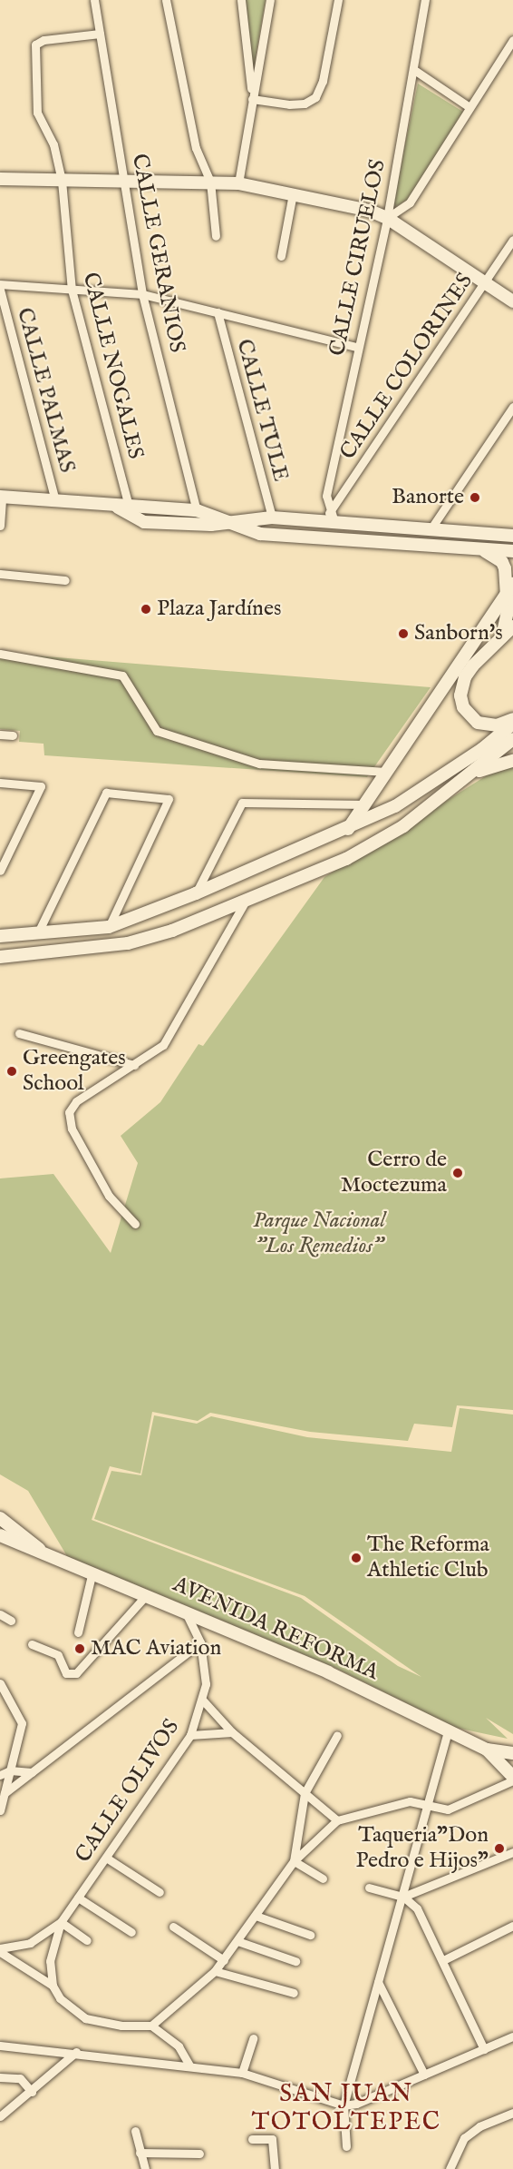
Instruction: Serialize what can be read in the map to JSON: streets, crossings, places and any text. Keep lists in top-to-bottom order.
{
  "streets": {
    "main road": ["AVENIDA REFORMA"],
    "street": [
      "CALLE GERANIOS",
      "CALLE CIRUELOS",
      "CALLE NOGALES",
      "CALLE COLORINES",
      "CALLE PALMAS",
      "CALLE TULE",
      "CALLE OLIVOS"
    ]
  },
  "crossings": [
    ["CALLE GERANIOS", "CALLE NOGALES"],
    ["CALLE CIRUELOS", "CALLE COLORINES"],
    ["AVENIDA REFORMA", "CALLE OLIVOS"]
  ],
  "districts": ["SAN JUAN TOTOLTEPEC"],
  "parks": ["Parque Nacional \"Los Remedios\""],
  "places": [
    "Banorte",
    "Plaza Jardínes",
    "Sanborn's",
    "Greengates School",
    "Cerro de Moctezuma",
    "The Reforma Athletic Club",
    "MAC Aviation",
    "Taqueria\"Don Pedro e Hijos\""
  ]
}
